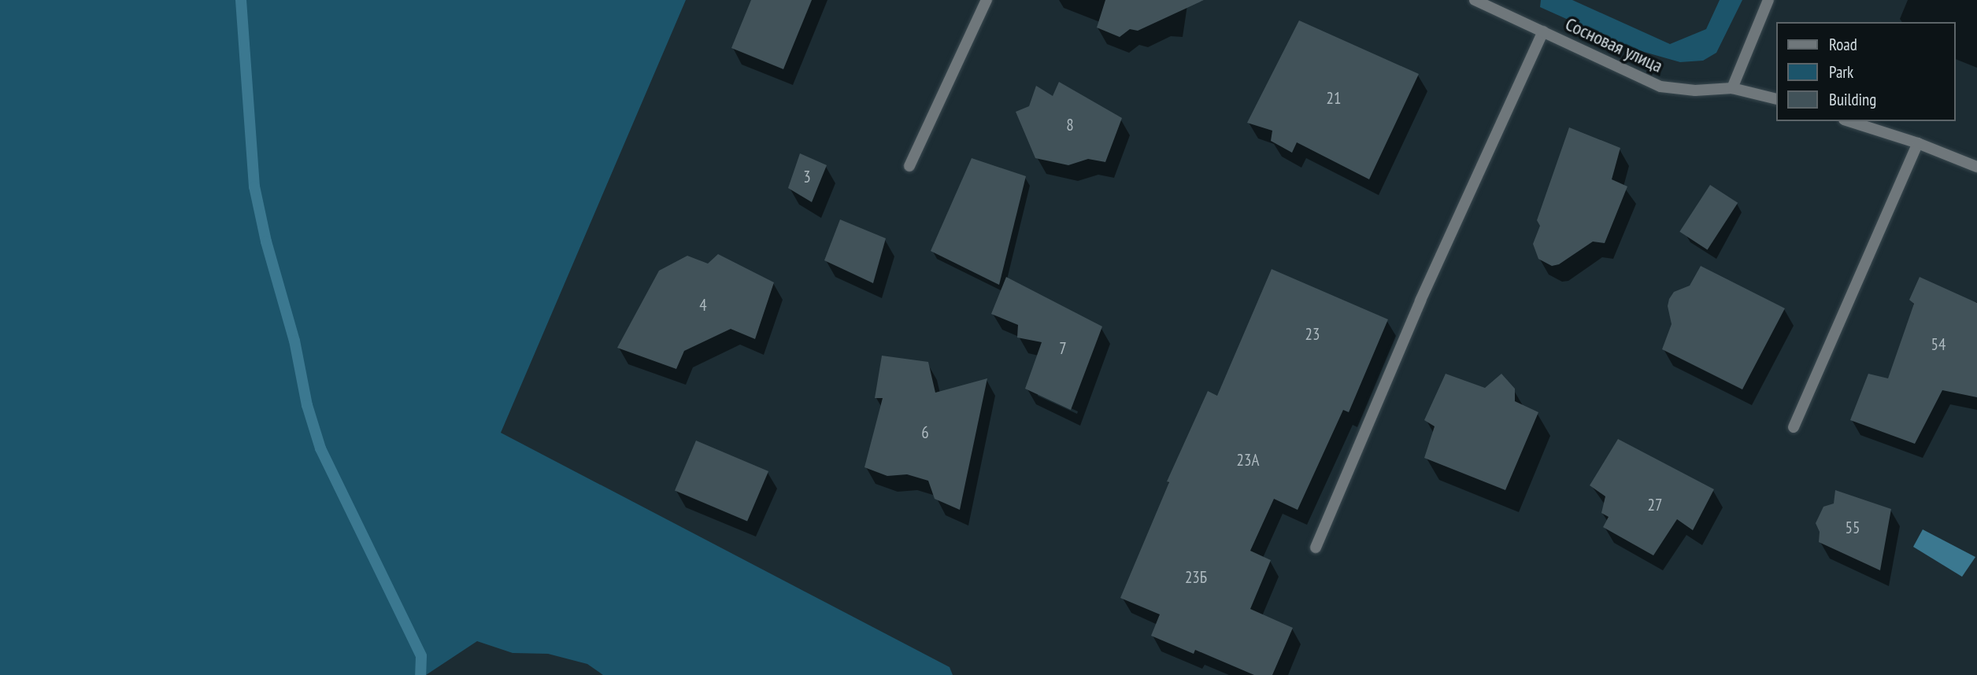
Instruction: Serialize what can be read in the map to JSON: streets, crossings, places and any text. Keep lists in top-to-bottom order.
{
  "streets": {
    "street": ["Сосновая улица"]
  },
  "house_numbers": [
    "21",
    "8",
    "3",
    "4",
    "23",
    "54",
    "7",
    "6",
    "23А",
    "27",
    "55",
    "23Б"
  ],
  "legend": ["Road", "Park", "Building"]
}
